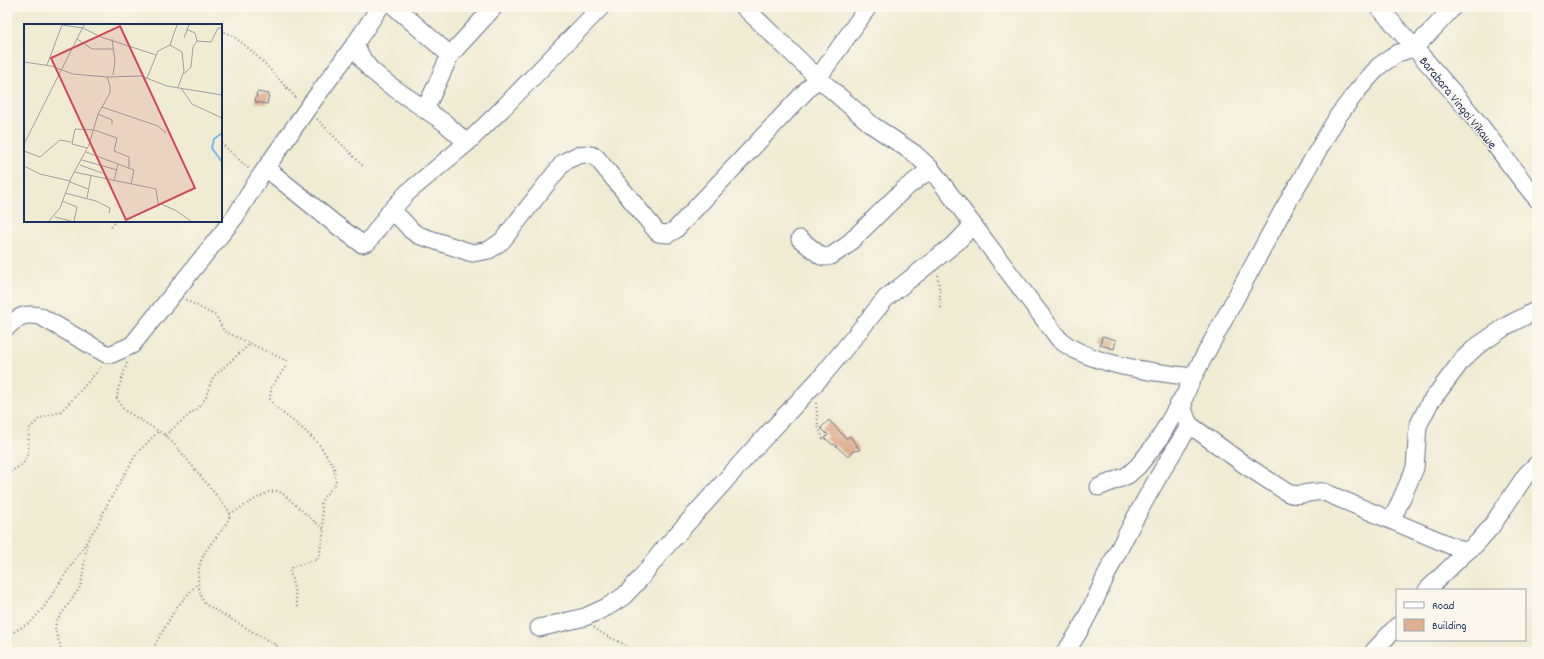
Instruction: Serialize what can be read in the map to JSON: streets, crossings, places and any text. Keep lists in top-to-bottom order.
{
  "streets": {
    "street": ["Barabara Vingoi Vikawe"]
  },
  "legend": ["Road", "Building"]
}
